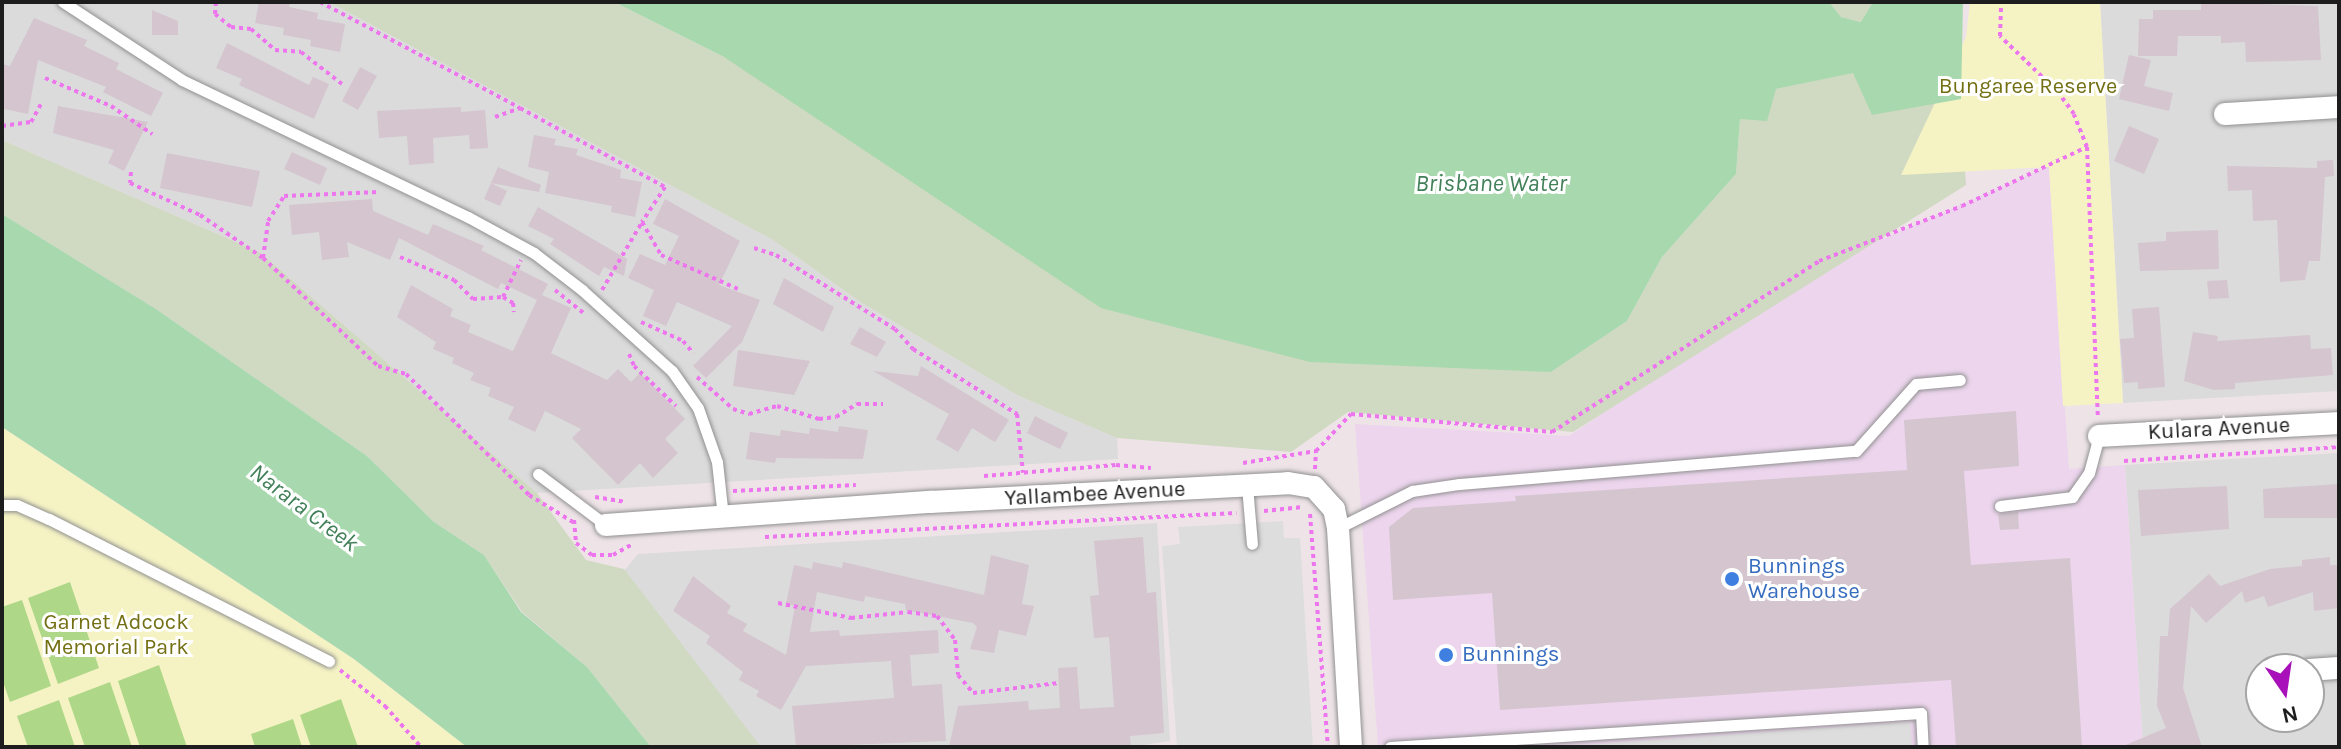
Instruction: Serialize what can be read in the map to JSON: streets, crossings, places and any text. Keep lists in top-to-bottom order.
{
  "streets": {
    "street": ["Kulara Avenue", "Yallambee Avenue"]
  },
  "water": ["Brisbane Water", "Narara Creek"],
  "parks": ["Bungaree Reserve", "Garnet Adcock Memorial Park"],
  "places": ["Bunnings Warehouse", "Bunnings"],
  "north": "bottom"
}
